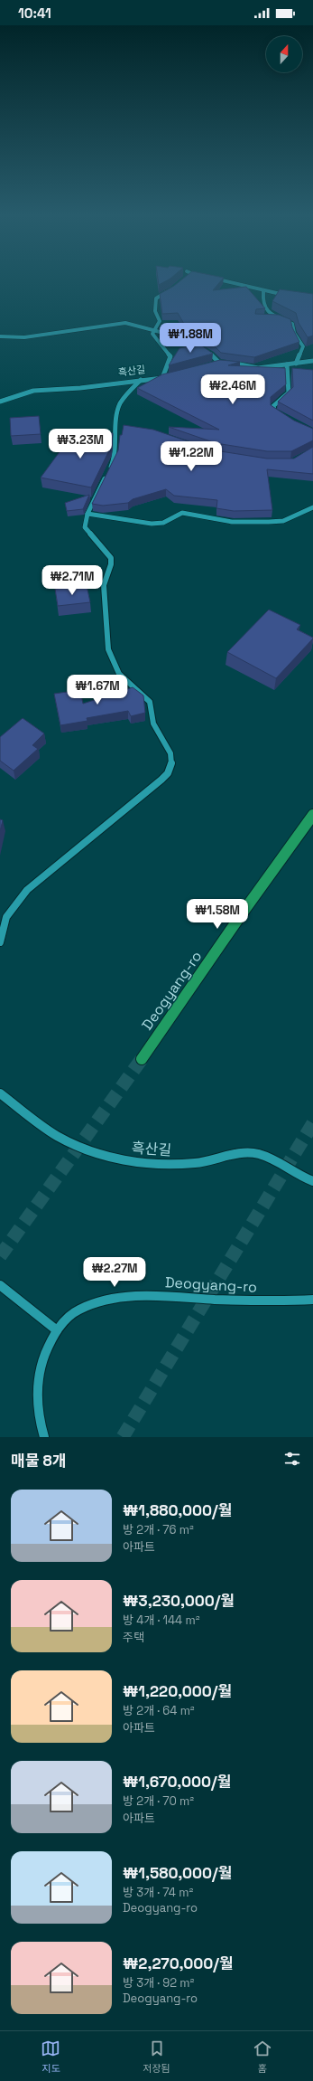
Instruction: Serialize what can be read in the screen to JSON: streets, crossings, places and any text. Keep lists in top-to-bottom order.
{
  "streets": {
    "main road": ["Deogyang-ro"],
    "street": ["흑산길"]
  },
  "north": "top",
  "page": {
    "status": "10:41",
    "price": [
      "₩1.88M",
      "₩2.46M",
      "₩3.23M",
      "₩1.22M",
      "₩2.71M",
      "₩1.67M",
      "₩1.58M",
      "₩2.27M"
    ],
    "heading": "매물 8개",
    "list": [
      {
        "name": "₩1,880,000/월",
        "note": "방 2개 · 76 m² · 아파트"
      },
      {
        "name": "₩3,230,000/월",
        "note": "방 4개 · 144 m² · 주택"
      },
      {
        "name": "₩1,220,000/월",
        "note": "방 2개 · 64 m² · 아파트"
      },
      {
        "name": "₩1,670,000/월",
        "note": "방 2개 · 70 m² · 아파트"
      },
      {
        "name": "₩1,580,000/월",
        "note": "방 3개 · 74 m² · Deogyang-ro"
      },
      {
        "name": "₩2,270,000/월",
        "note": "방 3개 · 92 m² · Deogyang-ro"
      }
    ],
    "tabs": ["지도", "저장됨", "홈"]
  }
}
